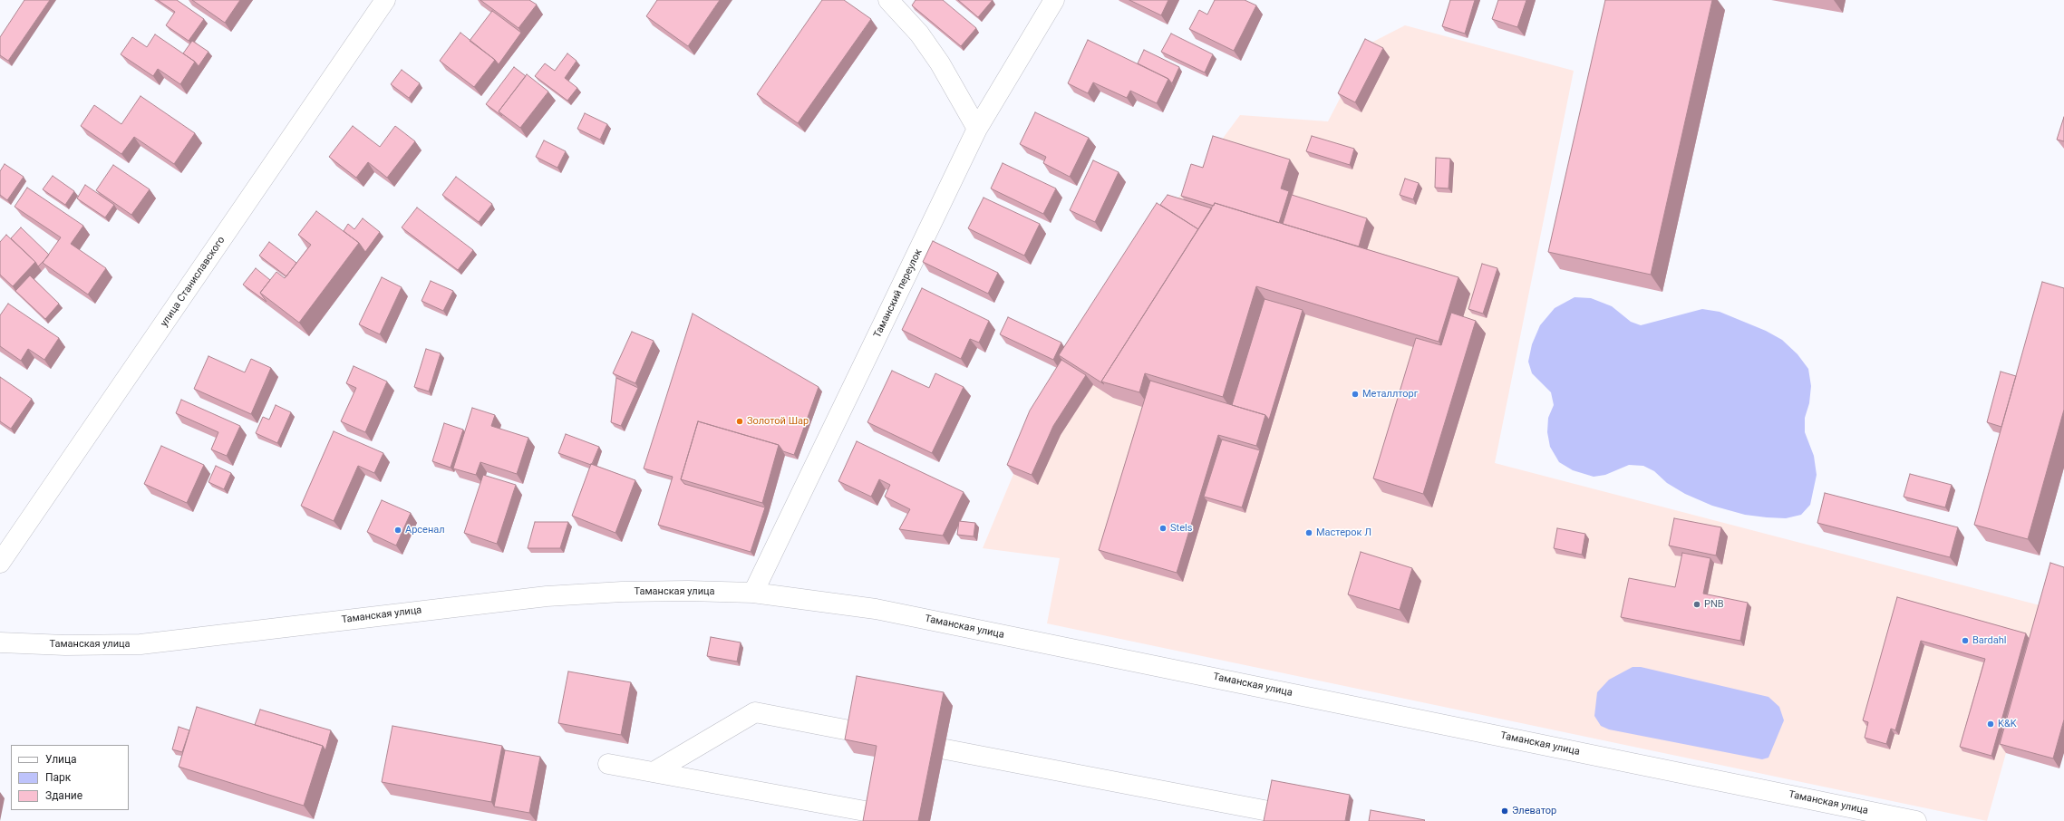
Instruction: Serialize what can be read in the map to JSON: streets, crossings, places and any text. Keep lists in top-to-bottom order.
{
  "streets": {
    "street": ["улица Станиславского", "Таманский переулок", "Таманская улица"]
  },
  "crossings": [
    ["Таманский переулок", "Таманская улица"]
  ],
  "places": [
    "Металлторг",
    "Золотой Шар",
    "Stels",
    "Арсенал",
    "Мастерок Л",
    "PNB",
    "Bardahl",
    "K&K",
    "Элеватор"
  ],
  "legend": ["Улица", "Парк", "Здание"]
}
